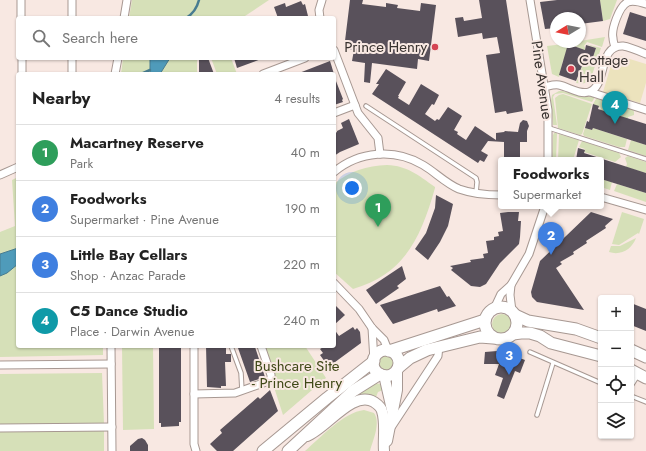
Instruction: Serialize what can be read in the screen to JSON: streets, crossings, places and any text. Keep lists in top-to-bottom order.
{
  "streets": {
    "street": ["Pine Avenue"]
  },
  "parks": ["Bushcare Site - Prince Henry"],
  "places": ["Prince Henry", "Cottage Hall"],
  "north": "left",
  "page": {
    "search": "Search here",
    "heading": ["Nearby", "4 results"],
    "pins": [
      "4",
      "1",
      "2",
      "3"
    ],
    "list": [
      {
        "mark": "1",
        "name": "Macartney Reserve",
        "note": "Park",
        "value": "40 m"
      },
      {
        "mark": "2",
        "name": "Foodworks",
        "note": "Supermarket · Pine Avenue",
        "value": "190 m"
      },
      {
        "mark": "3",
        "name": "Little Bay Cellars",
        "note": "Shop · Anzac Parade",
        "value": "220 m"
      },
      {
        "mark": "4",
        "name": "C5 Dance Studio",
        "note": "Place · Darwin Avenue",
        "value": "240 m"
      }
    ],
    "popup": ["Foodworks", "Supermarket"],
    "map_buttons": ["+", "−"]
  }
}
